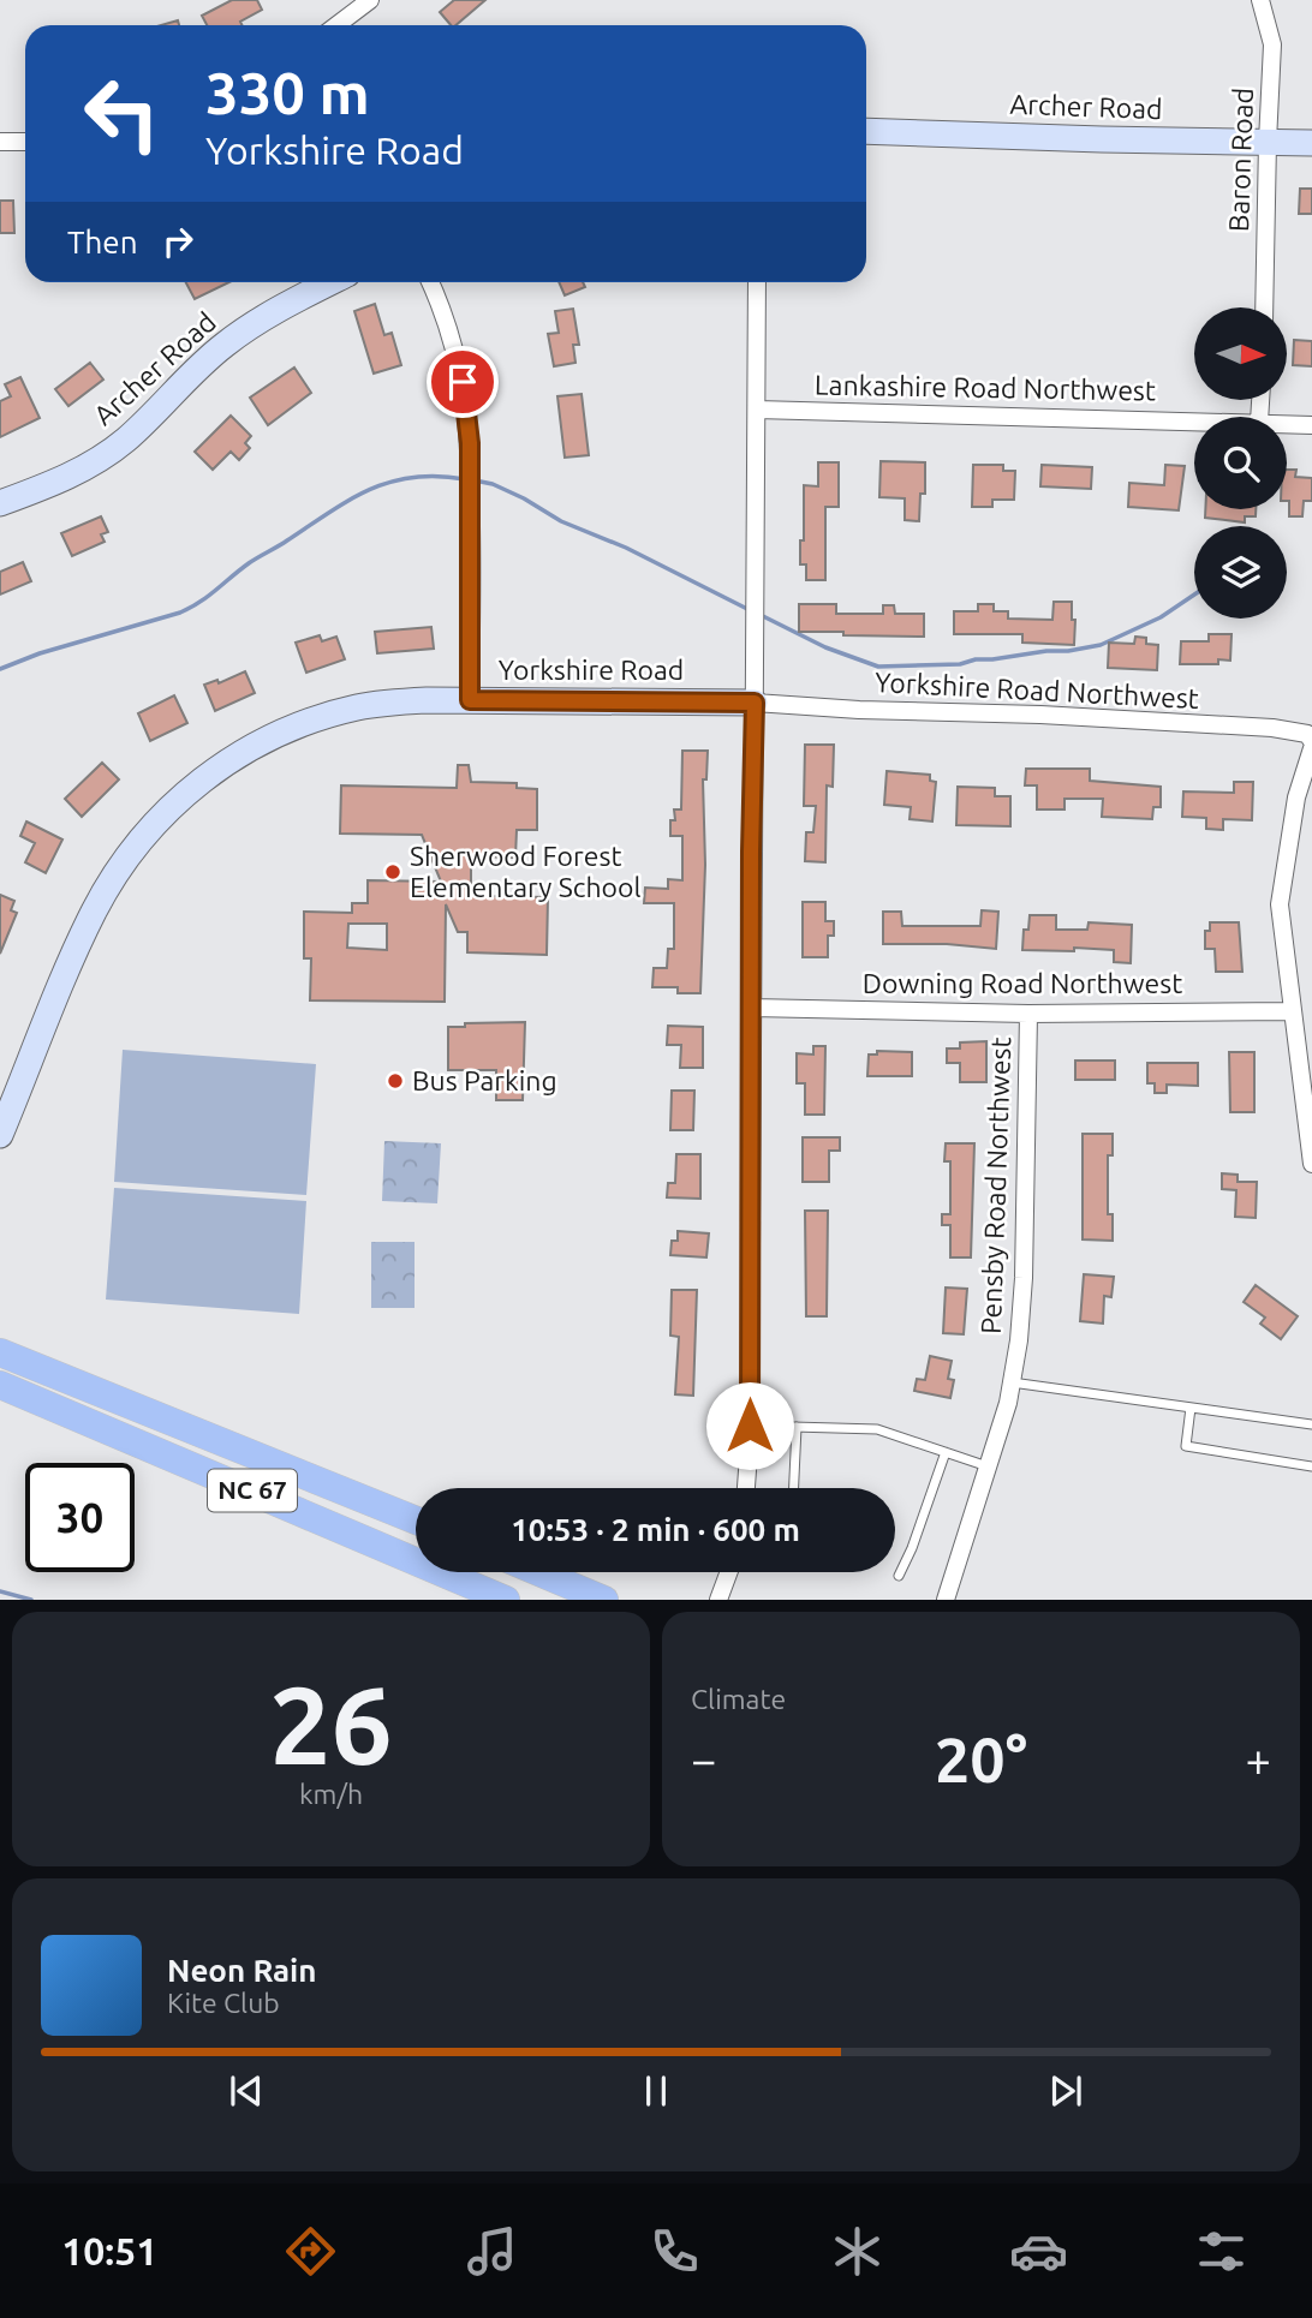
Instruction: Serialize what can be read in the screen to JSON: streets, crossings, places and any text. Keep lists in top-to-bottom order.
{
  "streets": {
    "main road": ["NC 67"],
    "street": [
      "Archer Road",
      "Baron Road",
      "Lankashire Road Northwest",
      "Yorkshire Road",
      "Yorkshire Road Northwest",
      "Downing Road Northwest",
      "Pensby Road Northwest"
    ]
  },
  "crossings": [
    ["Archer Road", "Baron Road"],
    ["Yorkshire Road", "Yorkshire Road Northwest"],
    ["Downing Road Northwest", "Pensby Road Northwest"]
  ],
  "places": ["Sherwood Forest Elementary School", "Bus Parking"],
  "north": "right",
  "page": {
    "turn": ["330 m", "Yorkshire Road"],
    "then": "Then",
    "limit": "30",
    "trip": "10:53 · 2 min · 600 m",
    "tile": [
      ["26", "km/h"],
      "Climate"
    ],
    "heat": ["−", "20°", "+"],
    "song": ["Neon Rain", "Kite Club"],
    "tabs": "10:51"
  }
}
